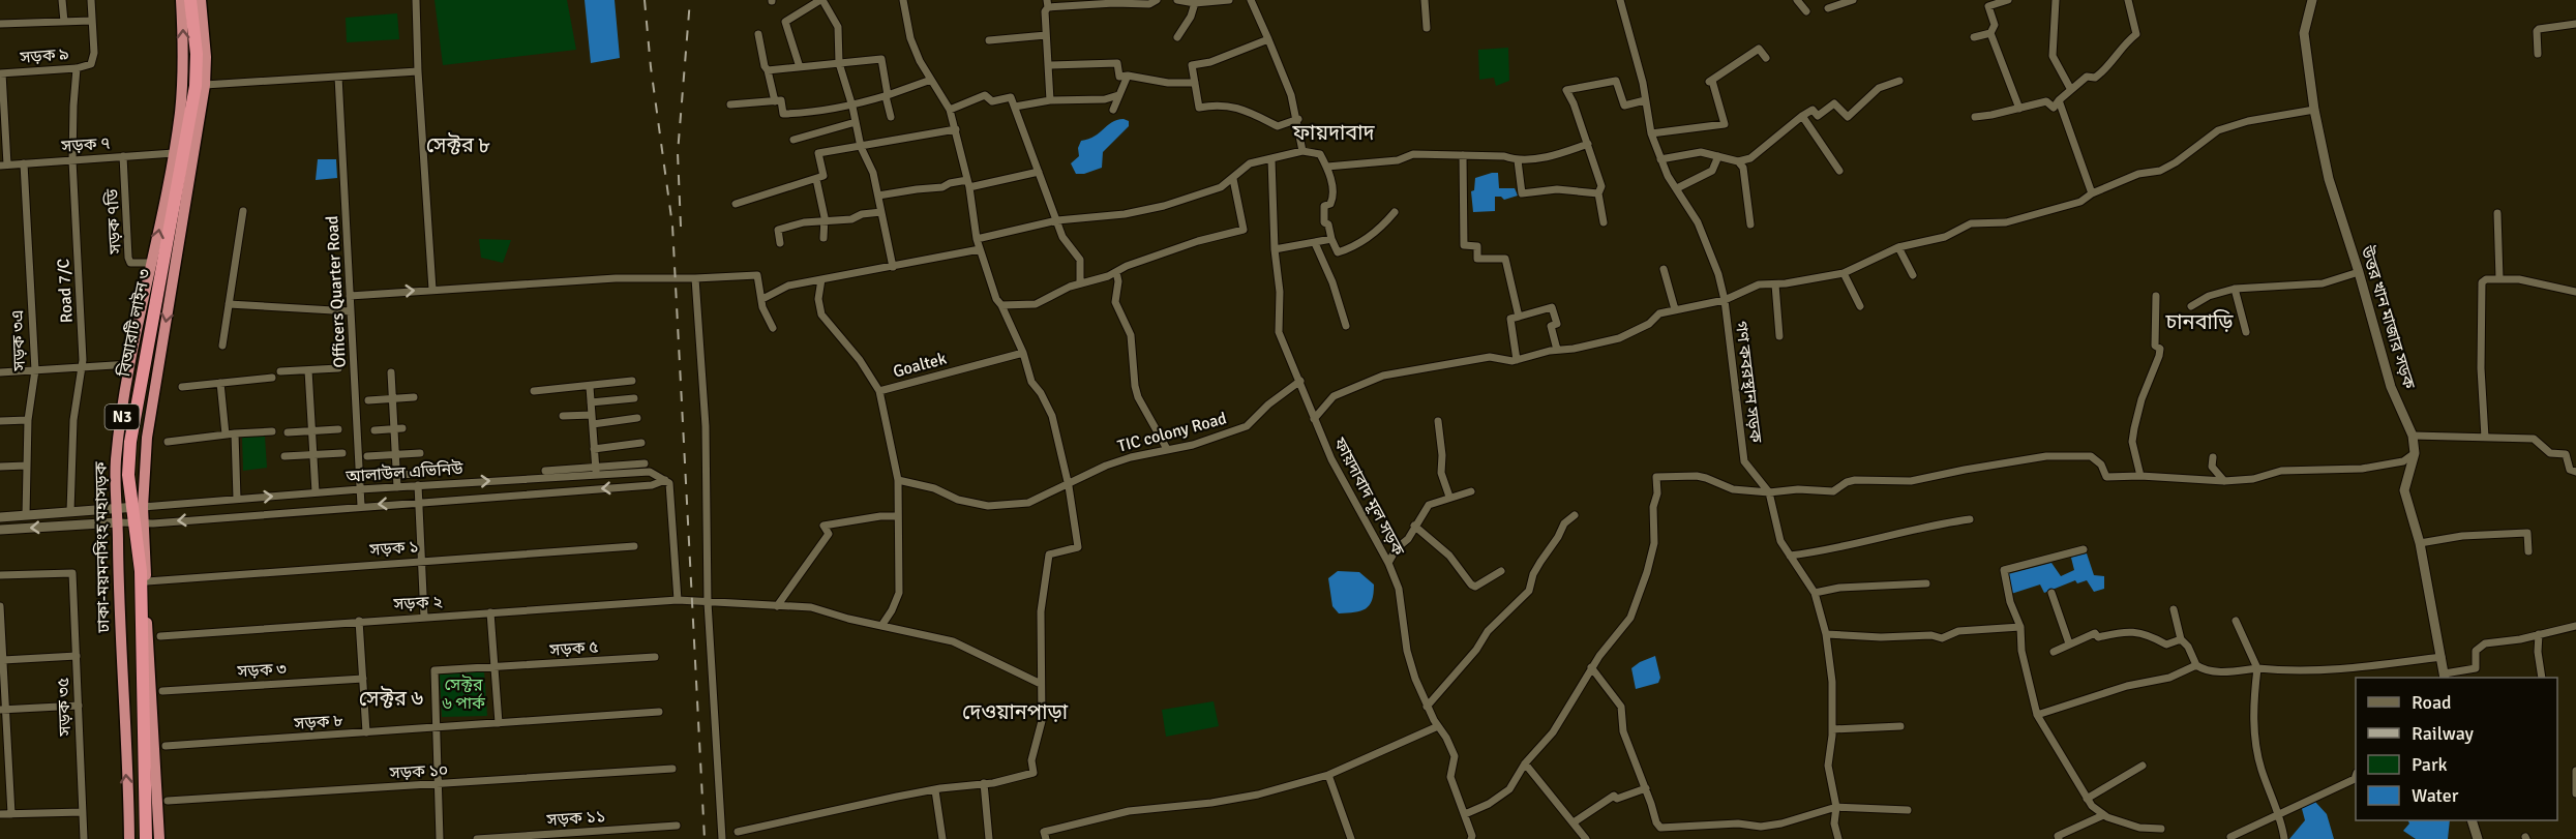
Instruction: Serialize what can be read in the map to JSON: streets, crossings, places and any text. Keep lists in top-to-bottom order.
{
  "streets": {
    "highway": ["বিআরটি লাইন ৩", "N3", "ঢাকা-ময়মনসিংহ মহাসড়ক"],
    "main road": ["উত্তর খান মাজার সড়ক"],
    "street": [
      "সড়ক ৯",
      "সড়ক ৭",
      "সড়ক ৭ডি",
      "Road 7/C",
      "Officers Quarter Road",
      "সড়ক ৩এ",
      "Goaltek",
      "গণ কবরস্থান সড়ক",
      "TIC colony Road",
      "আলাউল এভিনিউ",
      "ফায়দাবাদ মূল সড়ক",
      "সড়ক ১",
      "সড়ক ২",
      "সড়ক ৫",
      "সড়ক ৩",
      "সড়ক ৩৫",
      "সড়ক ৮",
      "সড়ক ১০",
      "সড়ক ১১"
    ]
  },
  "crossings": [
    ["সড়ক ৯", "Road 7/C"],
    ["সড়ক ৭", "সড়ক ৭ডি"],
    ["সড়ক ৭", "Road 7/C"],
    ["সড়ক ৭", "সড়ক ৩এ"],
    ["সড়ক ৭", "ঢাকা-ময়মনসিংহ মহাসড়ক"],
    ["সড়ক ৭ডি", "ঢাকা-ময়মনসিংহ মহাসড়ক"],
    ["Officers Quarter Road", "আলাউল এভিনিউ"],
    ["বিআরটি লাইন ৩", "N3"],
    ["বিআরটি লাইন ৩", "আলাউল এভিনিউ"],
    ["N3", "আলাউল এভিনিউ"],
    ["N3", "সড়ক ১"],
    ["TIC colony Road", "ফায়দাবাদ মূল সড়ক"],
    ["সড়ক ৫", "সড়ক ৮"]
  ],
  "districts": [
    "ফায়দাবাদ",
    "সেক্টর ৮",
    "চানবাড়ি",
    "সেক্টর ৬",
    "দেওয়ানপাড়া"
  ],
  "parks": ["সেক্টর ৬ পার্ক"],
  "legend": [
    "Road",
    "Railway",
    "Park",
    "Water"
  ]
}
